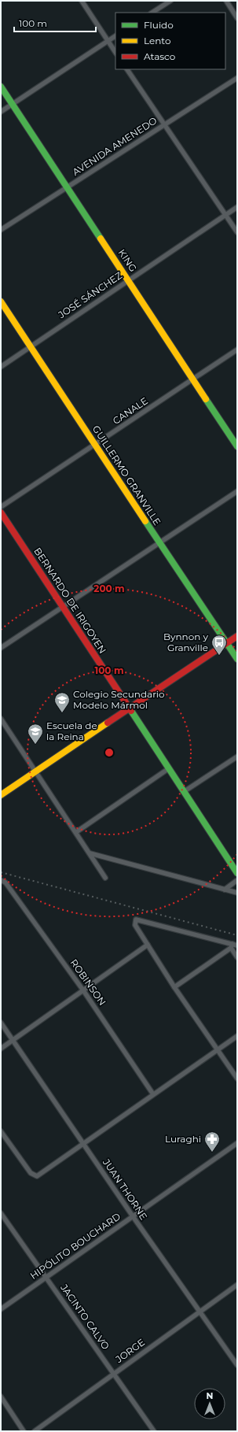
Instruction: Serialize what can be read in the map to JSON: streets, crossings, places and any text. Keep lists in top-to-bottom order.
{
  "streets": {
    "street": [
      "AVENIDA AMENEDO",
      "KING",
      "JOSÉ SÁNCHEZ",
      "CANALE",
      "GUILLERMO GRANVILLE",
      "BERNARDO DE IRIGOYEN",
      "ROBINSON",
      "JUAN THORNE",
      "HIPÓLITO BOUCHARD",
      "JACINTO CALVO",
      "JORGE"
    ]
  },
  "crossings": [
    ["AVENIDA AMENEDO", "KING"],
    ["KING", "JOSÉ SÁNCHEZ"],
    ["KING", "CANALE"],
    ["JOSÉ SÁNCHEZ", "GUILLERMO GRANVILLE"],
    ["CANALE", "GUILLERMO GRANVILLE"],
    ["JUAN THORNE", "HIPÓLITO BOUCHARD"],
    ["JUAN THORNE", "JORGE"],
    ["HIPÓLITO BOUCHARD", "JACINTO CALVO"],
    ["JACINTO CALVO", "JORGE"]
  ],
  "places": {
    "bus stop": ["Bynnon y Granville"],
    "school or university": ["Colegio Secundario Modelo Mármol", "Escuela de la Reina"],
    "pharmacy": ["Luraghi"]
  },
  "legend": ["Fluido", "Lento", "Atasco"],
  "scale_bar": "100 m",
  "north": "top",
  "rings": ["200 m", "100 m"]
}
